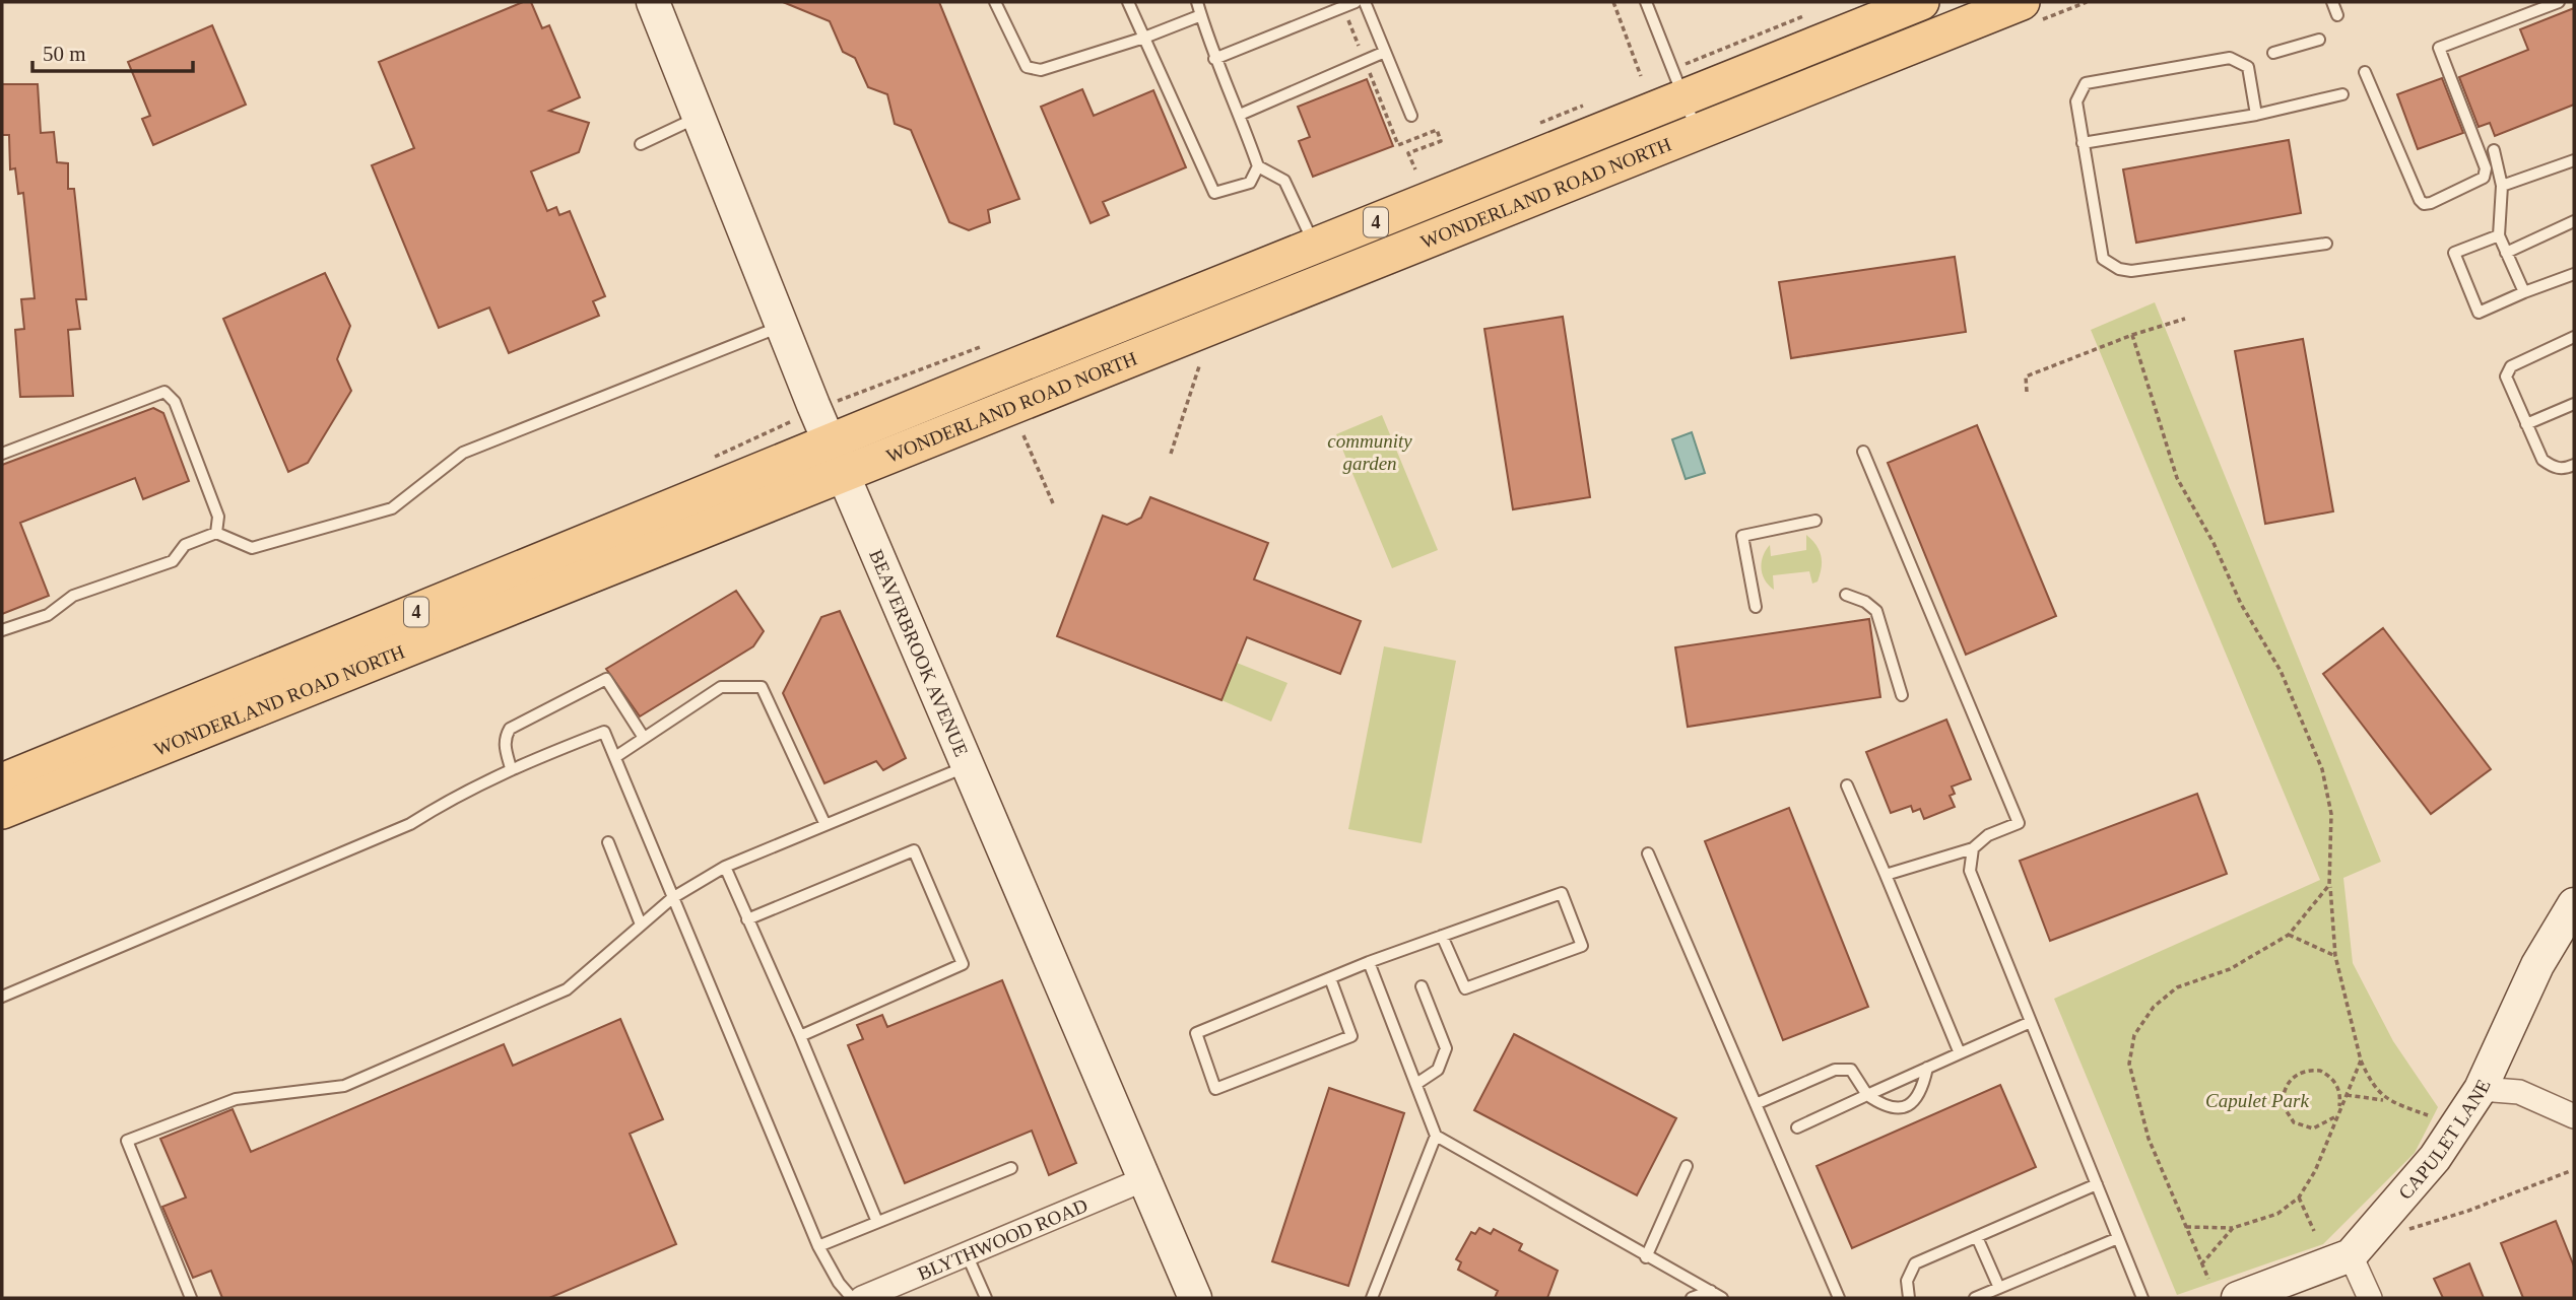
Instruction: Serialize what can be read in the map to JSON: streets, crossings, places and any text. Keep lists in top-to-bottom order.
{
  "streets": {
    "main road": ["WONDERLAND ROAD NORTH", "4"],
    "street": ["BEAVERBROOK AVENUE", "CAPULET LANE", "BLYTHWOOD ROAD"]
  },
  "crossings": [
    ["WONDERLAND ROAD NORTH", "BEAVERBROOK AVENUE"],
    ["BEAVERBROOK AVENUE", "BLYTHWOOD ROAD"]
  ],
  "parks": ["community garden", "Capulet Park"],
  "scale_bar": "50 m"
}
